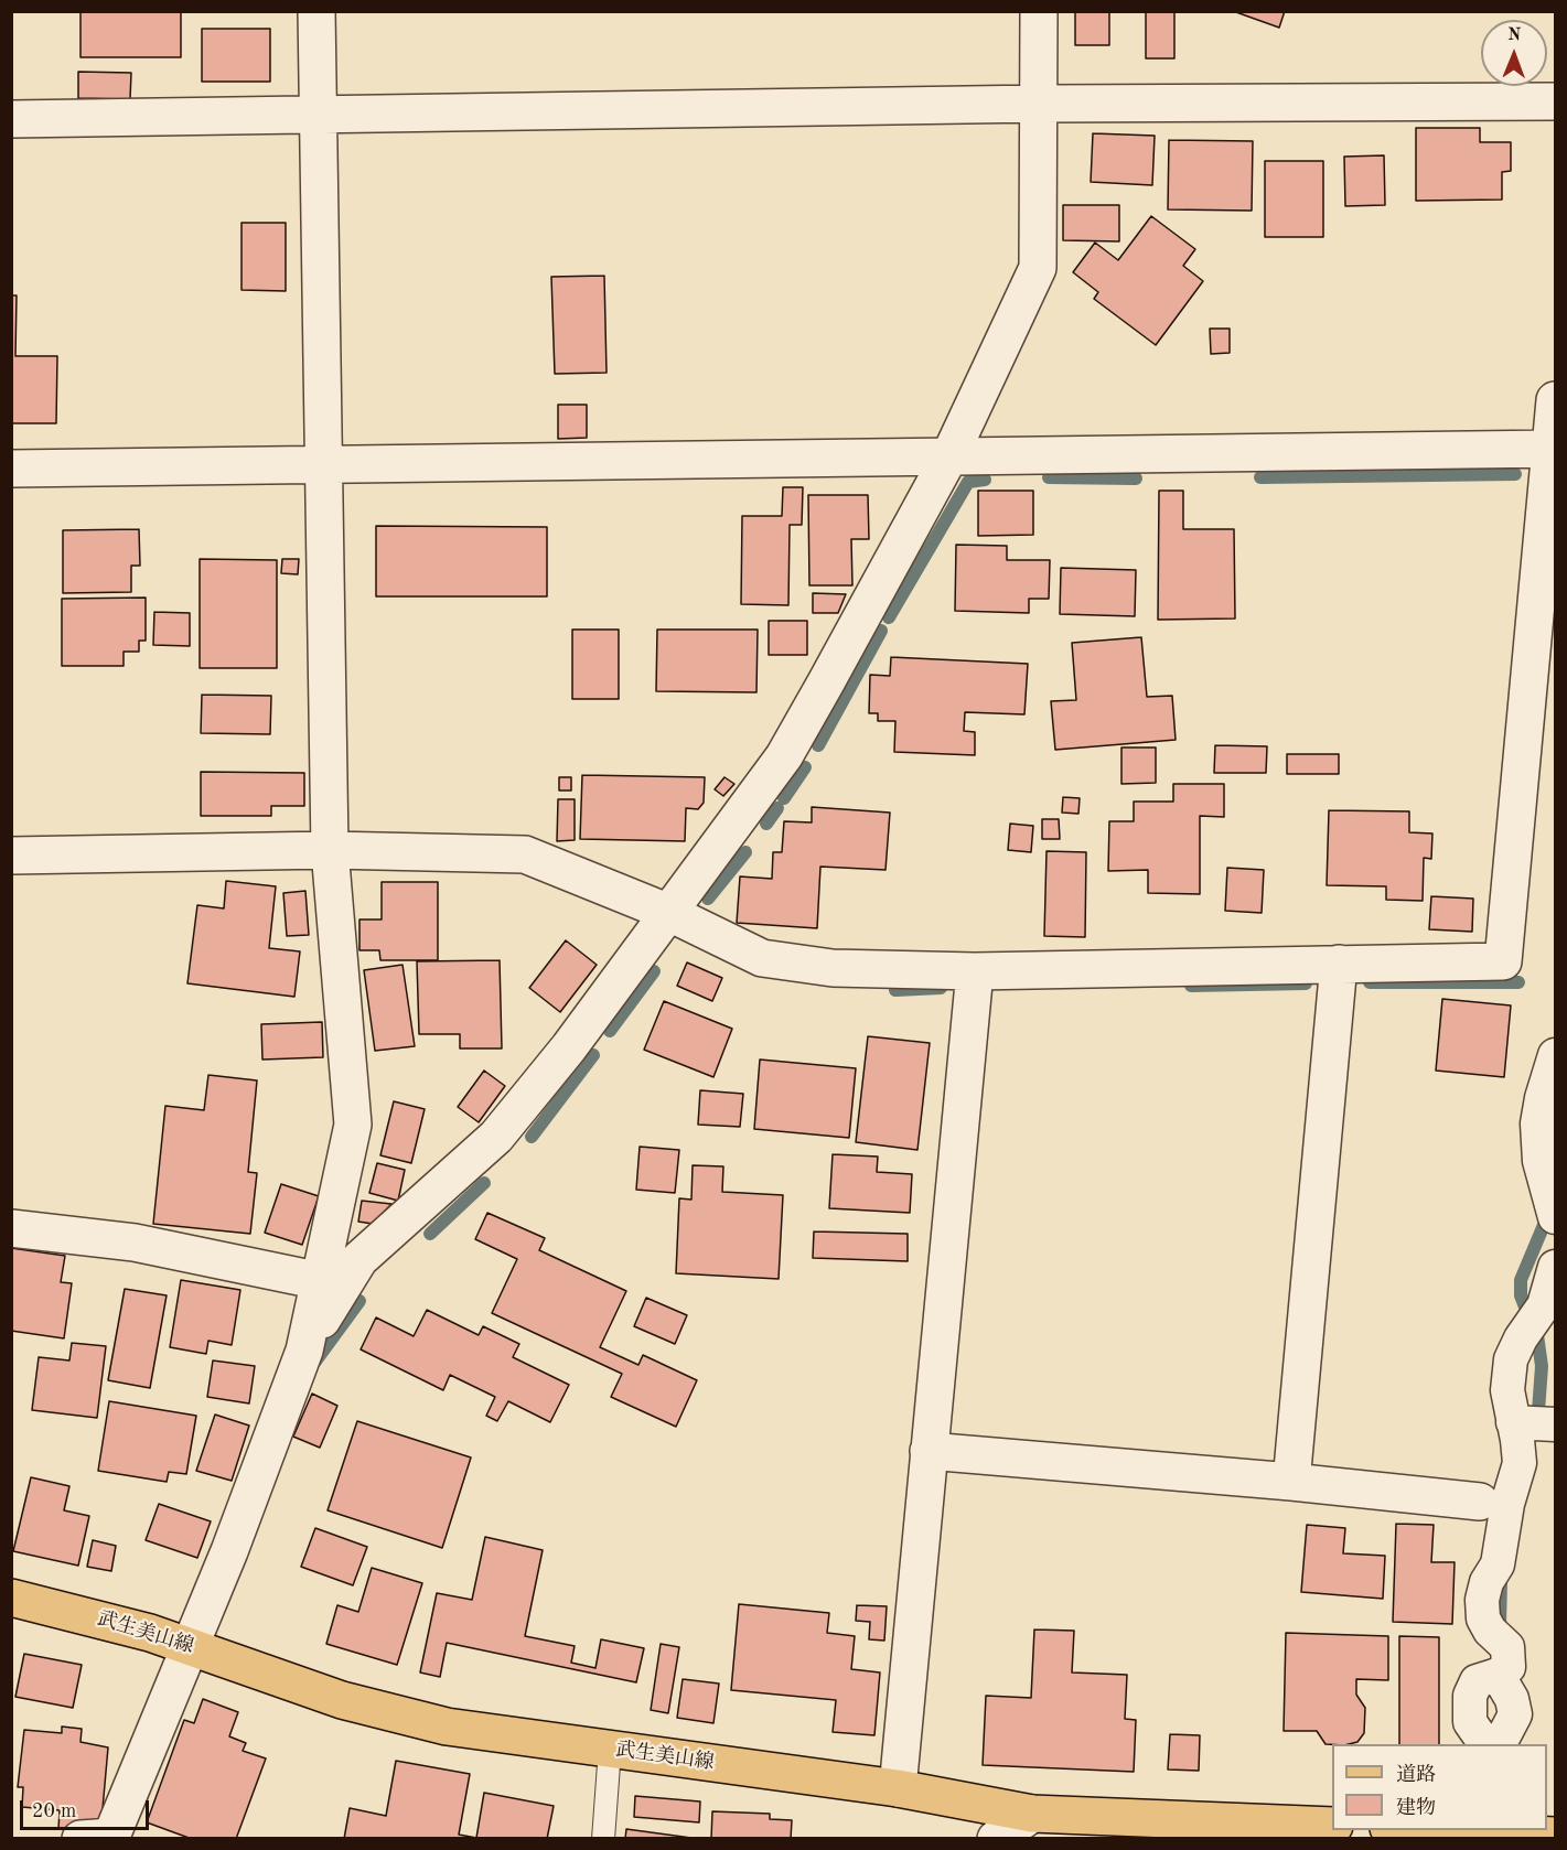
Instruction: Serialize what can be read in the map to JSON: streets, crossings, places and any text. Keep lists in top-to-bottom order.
{
  "streets": {
    "main road": ["武生美山線"]
  },
  "legend": ["道路", "建物"],
  "scale_bar": "20 m",
  "north": "top"
}
